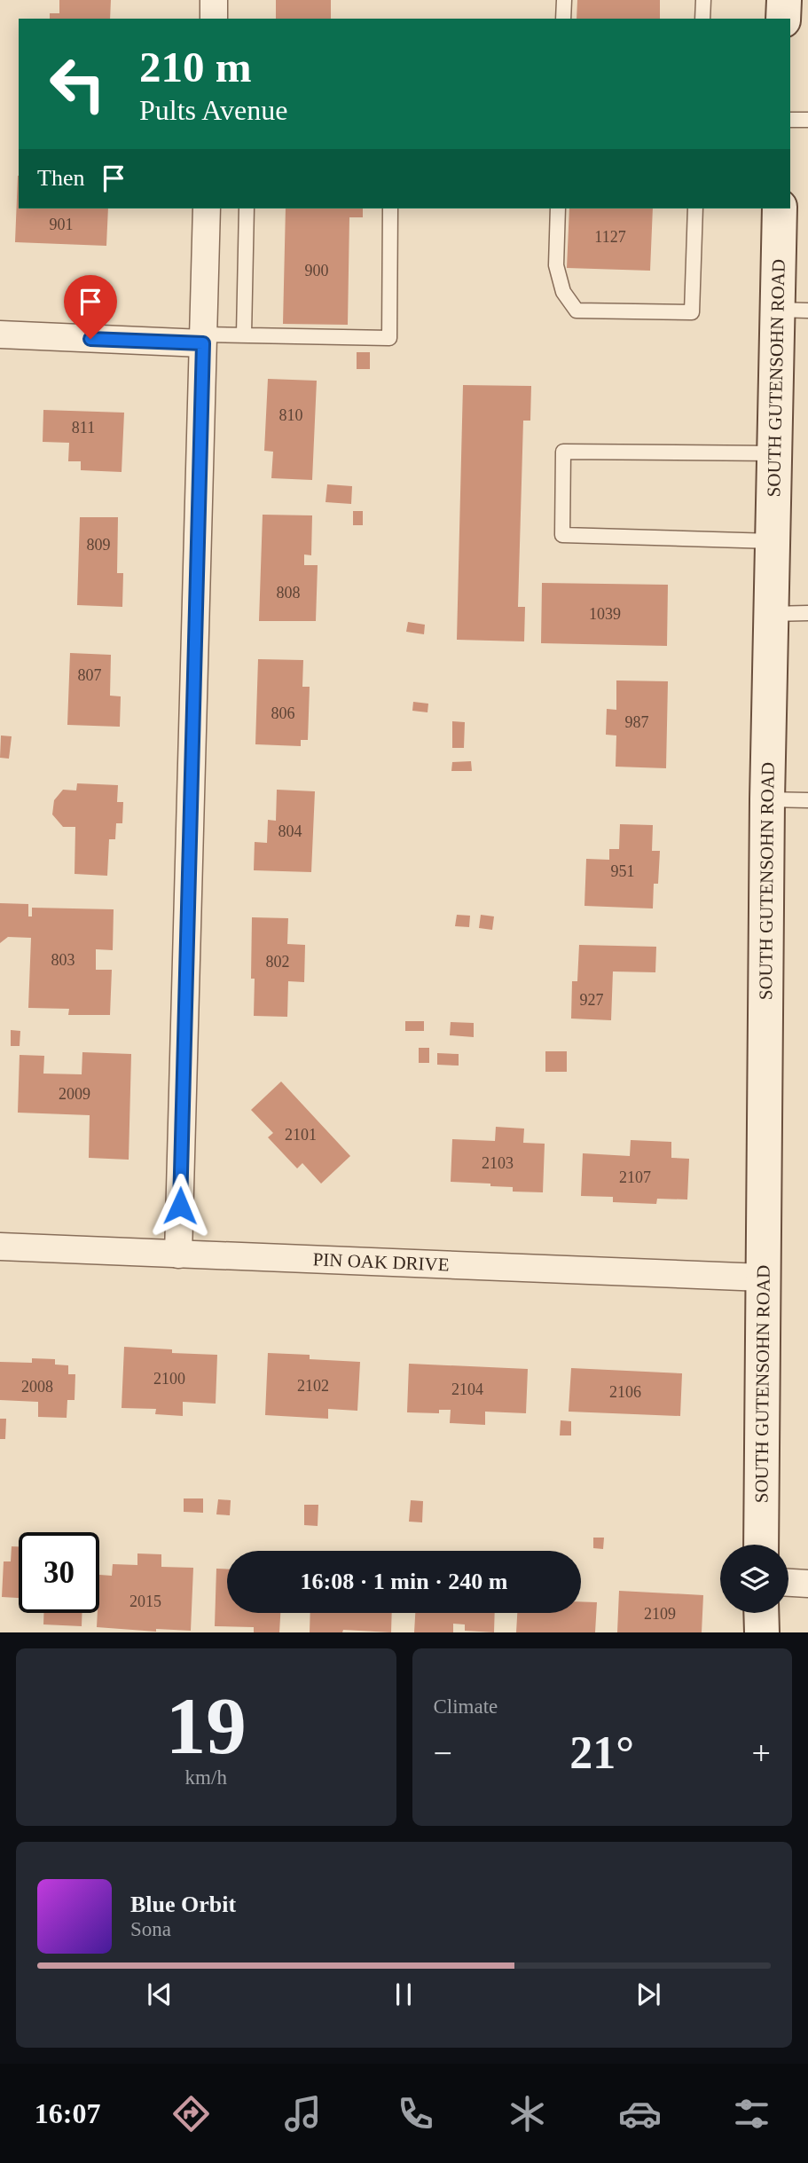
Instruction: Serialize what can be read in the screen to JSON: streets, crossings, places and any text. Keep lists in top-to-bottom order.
{
  "streets": {
    "street": ["SOUTH GUTENSOHN ROAD", "PIN OAK DRIVE"]
  },
  "crossings": [
    ["SOUTH GUTENSOHN ROAD", "PIN OAK DRIVE"]
  ],
  "house_numbers": [
    "901",
    "1127",
    "900",
    "810",
    "811",
    "809",
    "808",
    "1039",
    "807",
    "806",
    "987",
    "804",
    "951",
    "803",
    "802",
    "927",
    "2009",
    "2101",
    "2103",
    "2107",
    "2100",
    "2102",
    "2008",
    "2104",
    "2106",
    "2015",
    "2109"
  ],
  "page": {
    "turn": ["210 m", "Pults Avenue"],
    "then": "Then",
    "limit": "30",
    "trip": "16:08 · 1 min · 240 m",
    "tile": [
      ["19", "km/h"],
      "Climate"
    ],
    "heat": ["−", "21°", "+"],
    "song": ["Blue Orbit", "Sona"],
    "tabs": "16:07"
  }
}
